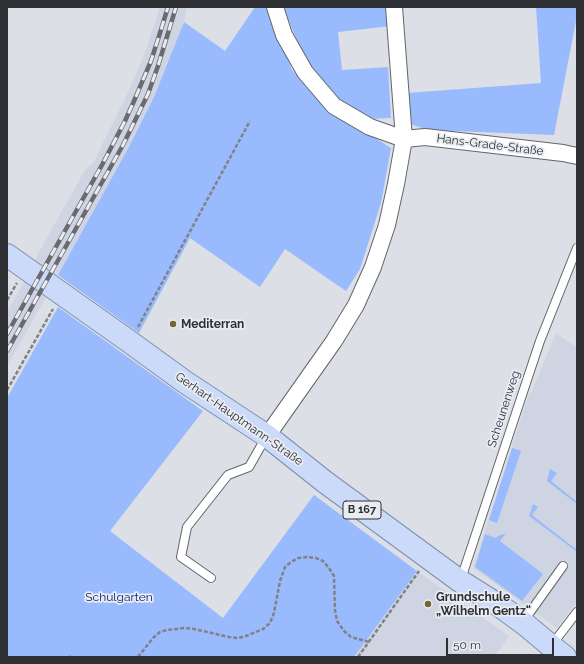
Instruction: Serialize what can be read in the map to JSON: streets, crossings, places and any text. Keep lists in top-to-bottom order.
{
  "streets": {
    "main road": ["Gerhart-Hauptmann-Straße", "B 167"],
    "street": ["Hans-Grade-Straße"],
    "lane": ["Scheunenweg"]
  },
  "crossings": [
    ["Scheunenweg", "Gerhart-Hauptmann-Straße"]
  ],
  "parks": ["Schulgarten"],
  "places": ["Mediterran", "Grundschule „Wilhelm Gentz“"],
  "scale_bar": "50 m"
}
